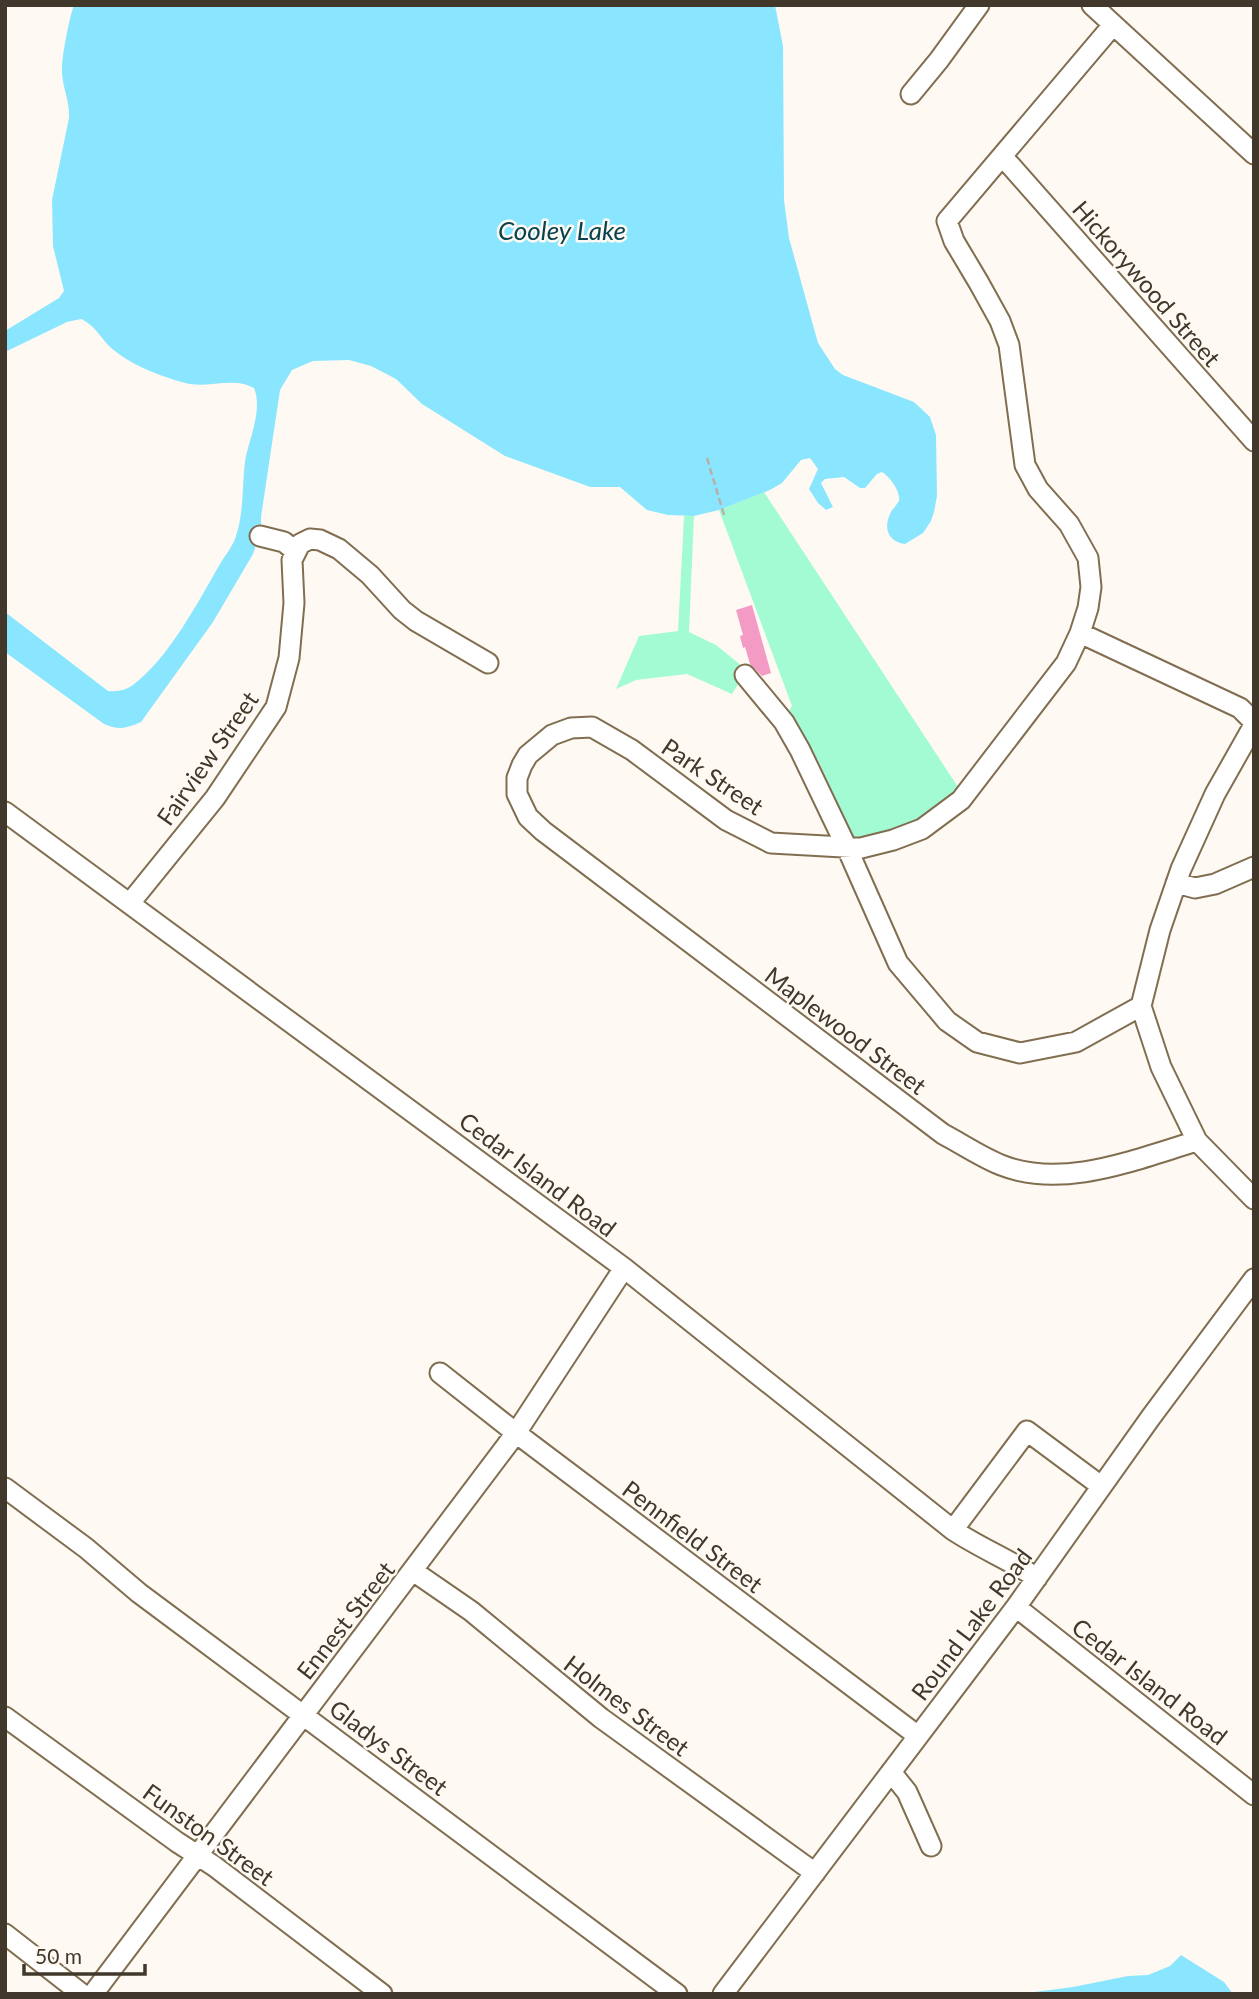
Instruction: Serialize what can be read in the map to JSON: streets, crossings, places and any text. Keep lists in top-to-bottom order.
{
  "streets": {
    "street": [
      "Hickorywood Street",
      "Fairview Street",
      "Park Street",
      "Maplewood Street",
      "Cedar Island Road",
      "Pennfield Street",
      "Ennest Street",
      "Round Lake Road",
      "Holmes Street",
      "Gladys Street",
      "Funston Street"
    ]
  },
  "crossings": [
    ["Hickorywood Street", "Park Street"],
    ["Fairview Street", "Cedar Island Road"],
    ["Park Street", "Maplewood Street"],
    ["Cedar Island Road", "Ennest Street"],
    ["Cedar Island Road", "Round Lake Road"],
    ["Pennfield Street", "Ennest Street"],
    ["Pennfield Street", "Round Lake Road"],
    ["Ennest Street", "Holmes Street"],
    ["Ennest Street", "Gladys Street"],
    ["Ennest Street", "Funston Street"],
    ["Round Lake Road", "Holmes Street"]
  ],
  "water": ["Cooley Lake"],
  "scale_bar": "50 m"
}
